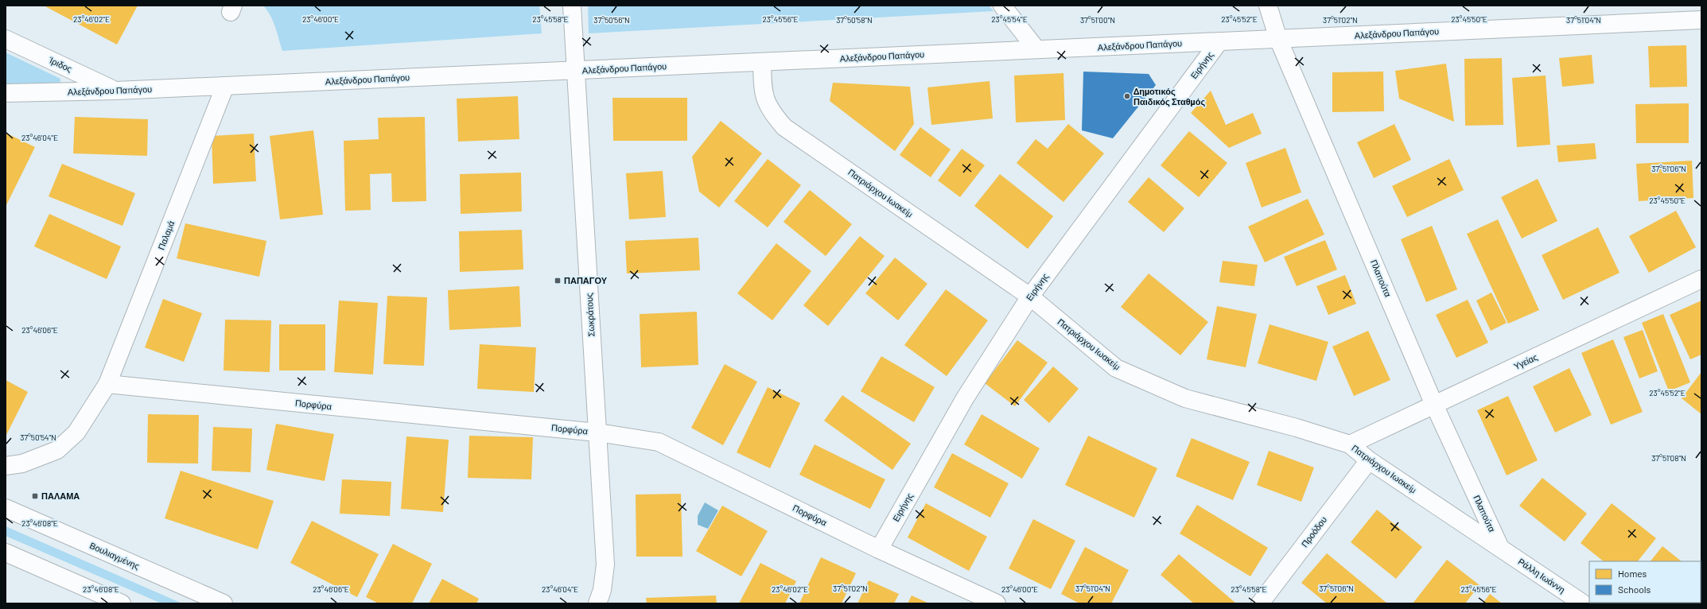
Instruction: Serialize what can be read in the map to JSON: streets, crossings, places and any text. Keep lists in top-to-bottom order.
{
  "streets": {
    "street": [
      "Αλεξάνδρου Παπάγου",
      "Ίριδος",
      "Ειρήνης",
      "Πατριάρχου Ιωακείμ",
      "Παλαμά",
      "Πλαπούτα",
      "Σωκράτους",
      "Υγείας",
      "Πορφύρα",
      "Προόδου",
      "Βουλιαγμένης",
      "Ράλλη Ιωάννη"
    ]
  },
  "crossings": [
    ["Αλεξάνδρου Παπάγου", "Ίριδος"],
    ["Αλεξάνδρου Παπάγου", "Ειρήνης"],
    ["Αλεξάνδρου Παπάγου", "Πατριάρχου Ιωακείμ"],
    ["Αλεξάνδρου Παπάγου", "Παλαμά"],
    ["Αλεξάνδρου Παπάγου", "Πλαπούτα"],
    ["Αλεξάνδρου Παπάγου", "Σωκράτους"],
    ["Ειρήνης", "Πατριάρχου Ιωακείμ"],
    ["Ειρήνης", "Πορφύρα"],
    ["Πατριάρχου Ιωακείμ", "Πλαπούτα"],
    ["Πατριάρχου Ιωακείμ", "Υγείας"],
    ["Πατριάρχου Ιωακείμ", "Προόδου"],
    ["Πατριάρχου Ιωακείμ", "Ράλλη Ιωάννη"],
    ["Παλαμά", "Πορφύρα"],
    ["Πλαπούτα", "Υγείας"],
    ["Πλαπούτα", "Ράλλη Ιωάννη"],
    ["Σωκράτους", "Πορφύρα"]
  ],
  "places": {
    "other": ["Δημοτικός Παιδικός Σταθμός"],
    "transit": ["ΠΑΠΑΓΟΥ", "ΠΑΛΑΜΑ"]
  },
  "legend": ["Homes", "Schools"],
  "coordinates": [
    "23°45'54\"E",
    "23°45'50\"E",
    "23°46'02\"E",
    "23°46'00\"E",
    "23°45'58\"E",
    "23°45'56\"E",
    "23°45'52\"E",
    "37°50'56\"N",
    "37°50'58\"N",
    "37°51'00\"N",
    "37°51'02\"N",
    "37°51'04\"N",
    "23°46'04\"E",
    "37°51'06\"N",
    "23°46'06\"E",
    "37°50'54\"N",
    "37°51'08\"N",
    "23°46'08\"E"
  ]
}
